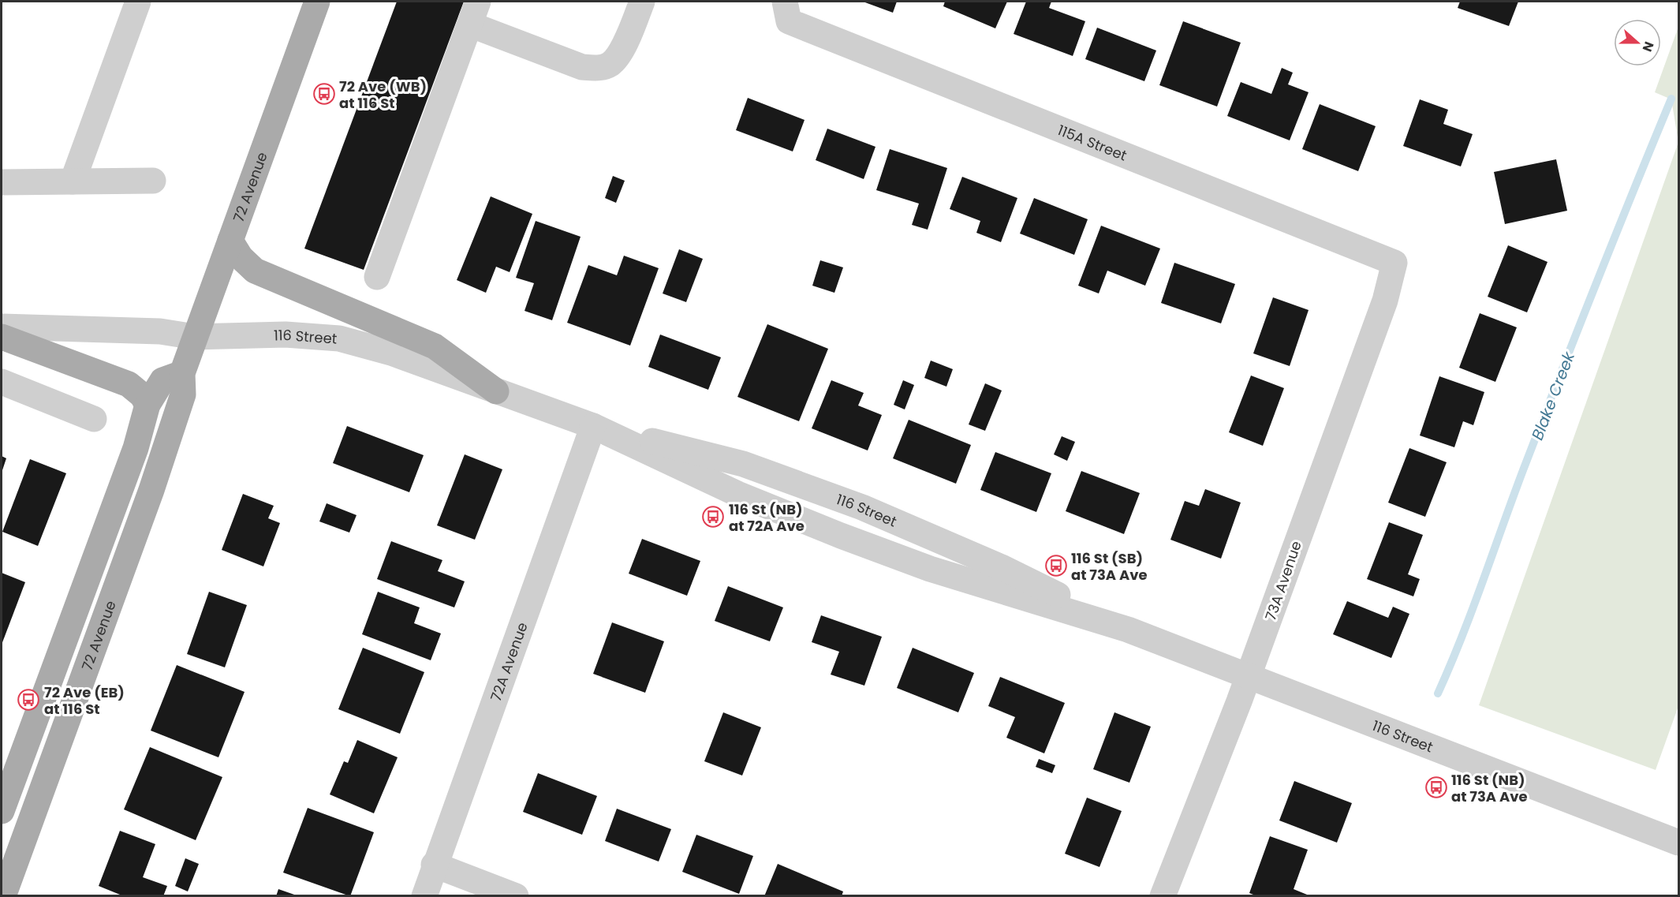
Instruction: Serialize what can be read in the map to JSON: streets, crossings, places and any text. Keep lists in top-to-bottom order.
{
  "streets": {
    "main road": ["72 Avenue"],
    "street": [
      "115A Street",
      "116 Street",
      "73A Avenue",
      "72A Avenue"
    ]
  },
  "crossings": [
    ["115A Street", "73A Avenue"],
    ["72 Avenue", "116 Street"],
    ["116 Street", "73A Avenue"],
    ["116 Street", "72A Avenue"]
  ],
  "water": ["Blake Creek"],
  "places": {
    "bus stop": [
      "72 Ave (WB) at 116 St",
      "116 St (NB) at 72A Ave",
      "116 St (SB) at 73A Ave",
      "72 Ave (EB) at 116 St",
      "116 St (NB) at 73A Ave"
    ]
  },
  "north": "right"
}
